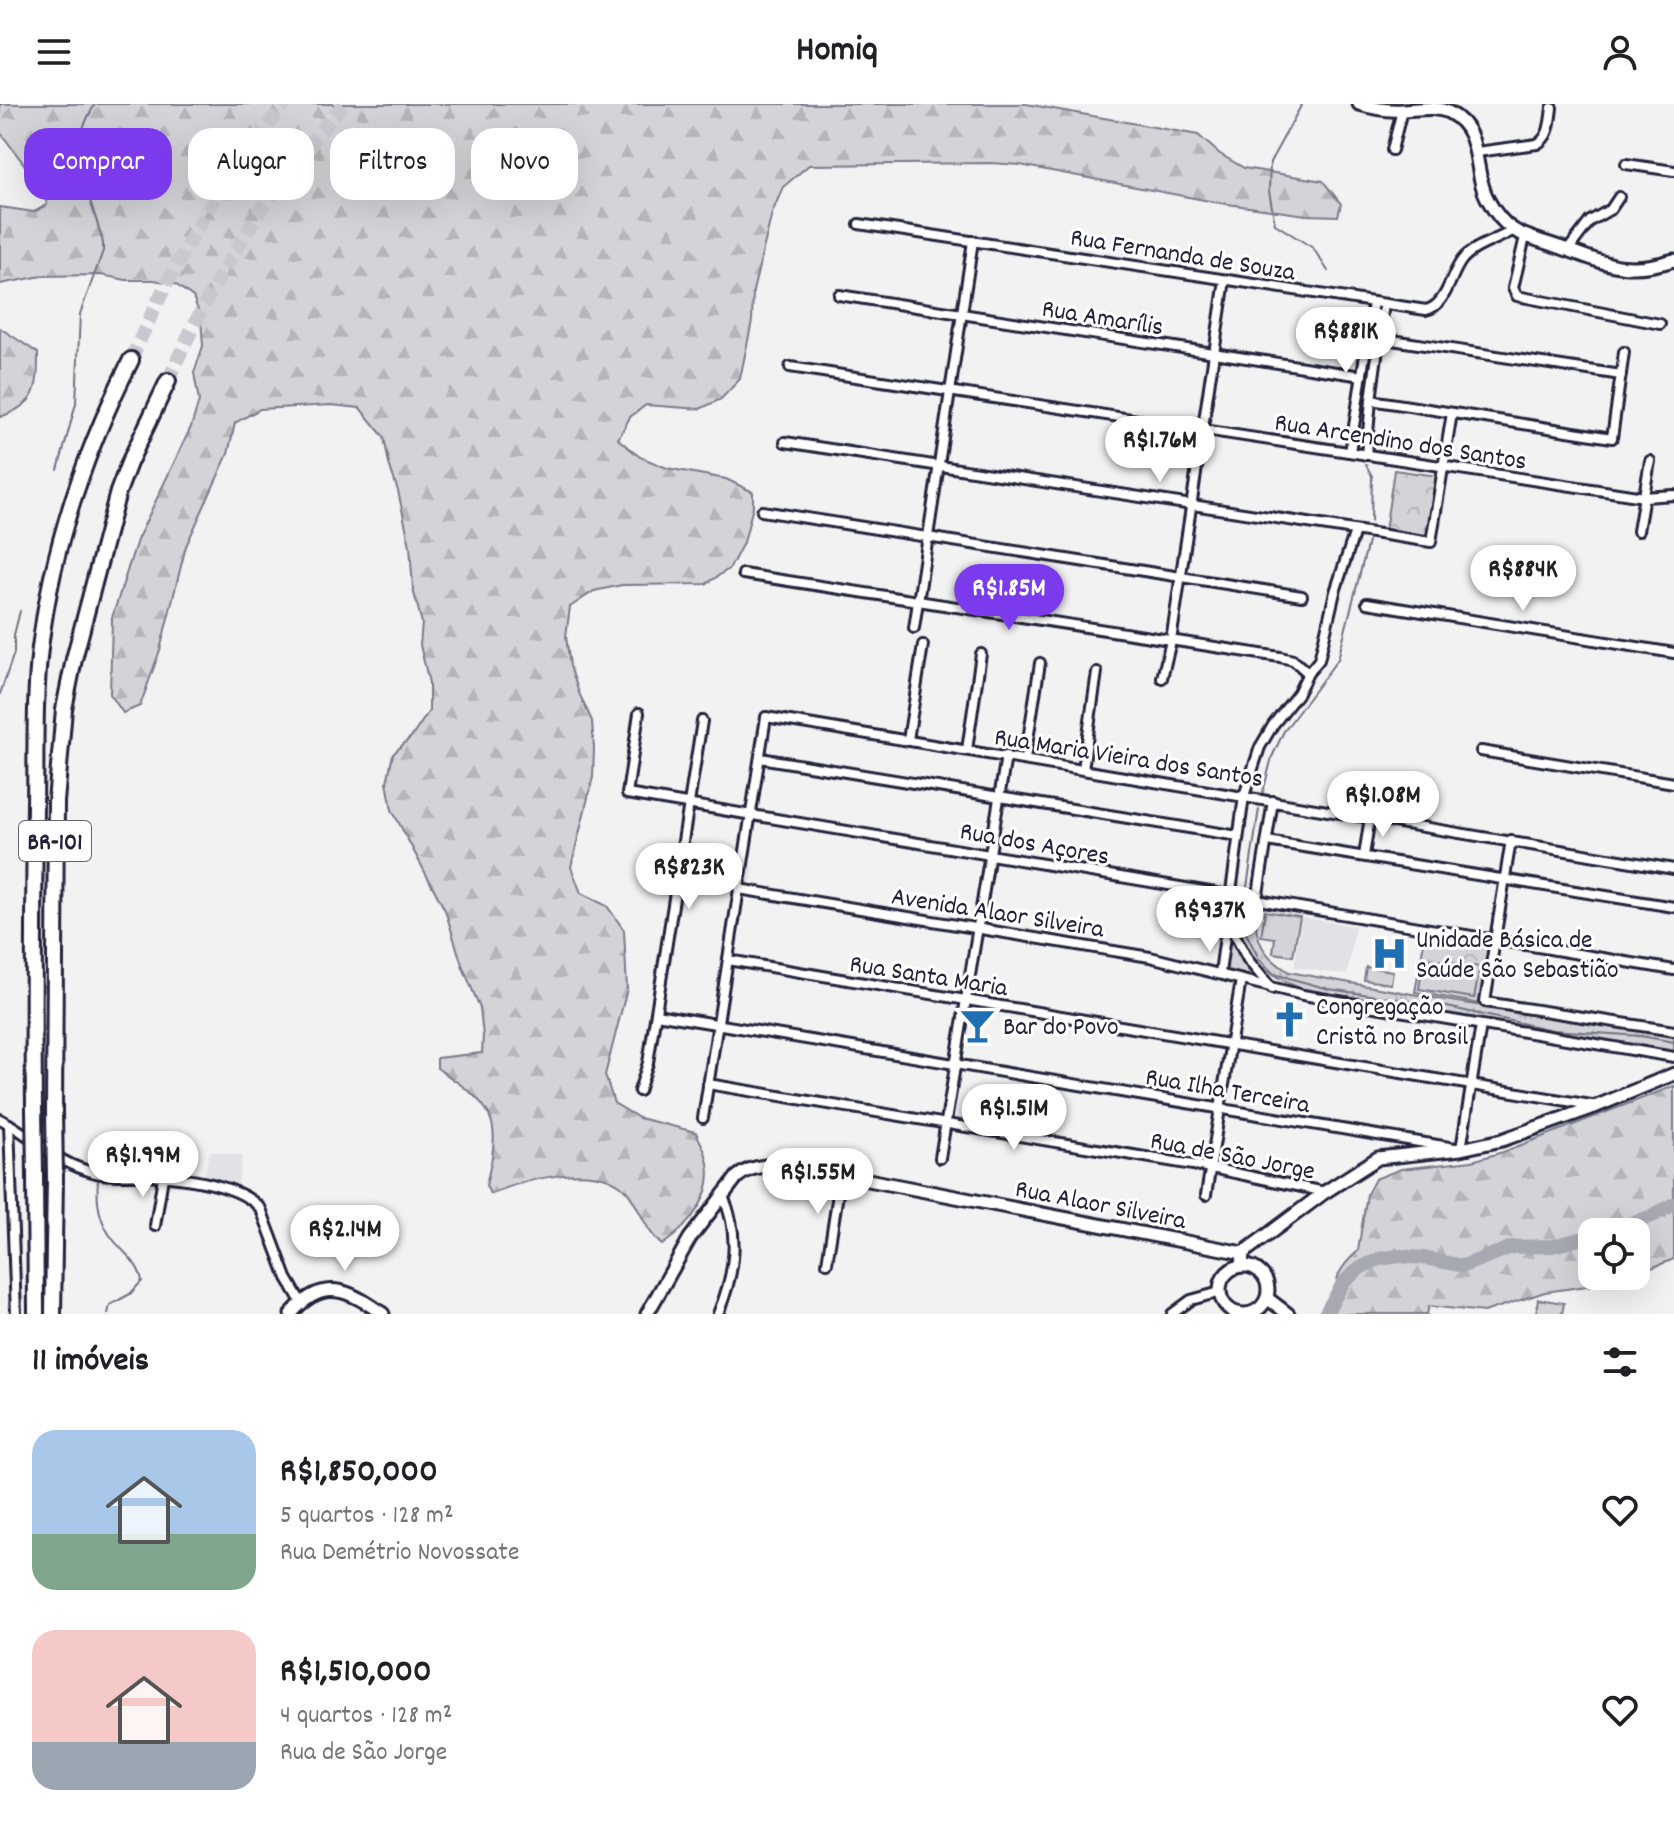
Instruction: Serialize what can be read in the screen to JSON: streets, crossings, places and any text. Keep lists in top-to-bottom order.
{
  "streets": {
    "highway": ["BR-101"],
    "street": [
      "Rua Fernanda de Souza",
      "Rua Amarílis",
      "Rua Arcendino dos Santos",
      "Rua Maria Vieira dos Santos",
      "Rua dos Açores",
      "Avenida Alaor Silveira",
      "Rua Santa Maria",
      "Rua Ilha Terceira",
      "Rua de São Jorge",
      "Rua Alaor Silveira"
    ]
  },
  "places": {
    "hospital": ["Unidade Básica de Saúde São Sebastião"],
    "church": ["Congregação Cristã no Brasil"],
    "bar": ["Bar do Povo"]
  },
  "page": {
    "header": "Homiq",
    "chip": [
      "Comprar",
      "Alugar",
      "Filtros",
      "Novo"
    ],
    "price": [
      "R$881K",
      "R$1.76M",
      "R$884K",
      "R$1.85M",
      "R$1.08M",
      "R$823K",
      "R$937K",
      "R$1.51M",
      "R$1.99M",
      "R$1.55M",
      "R$2.14M"
    ],
    "heading": "11 imóveis",
    "list": [
      {
        "name": "R$1,850,000",
        "note": "5 quartos · 128 m² · Rua Demétrio Novossate"
      },
      {
        "name": "R$1,510,000",
        "note": "4 quartos · 128 m² · Rua de São Jorge"
      }
    ]
  }
}
